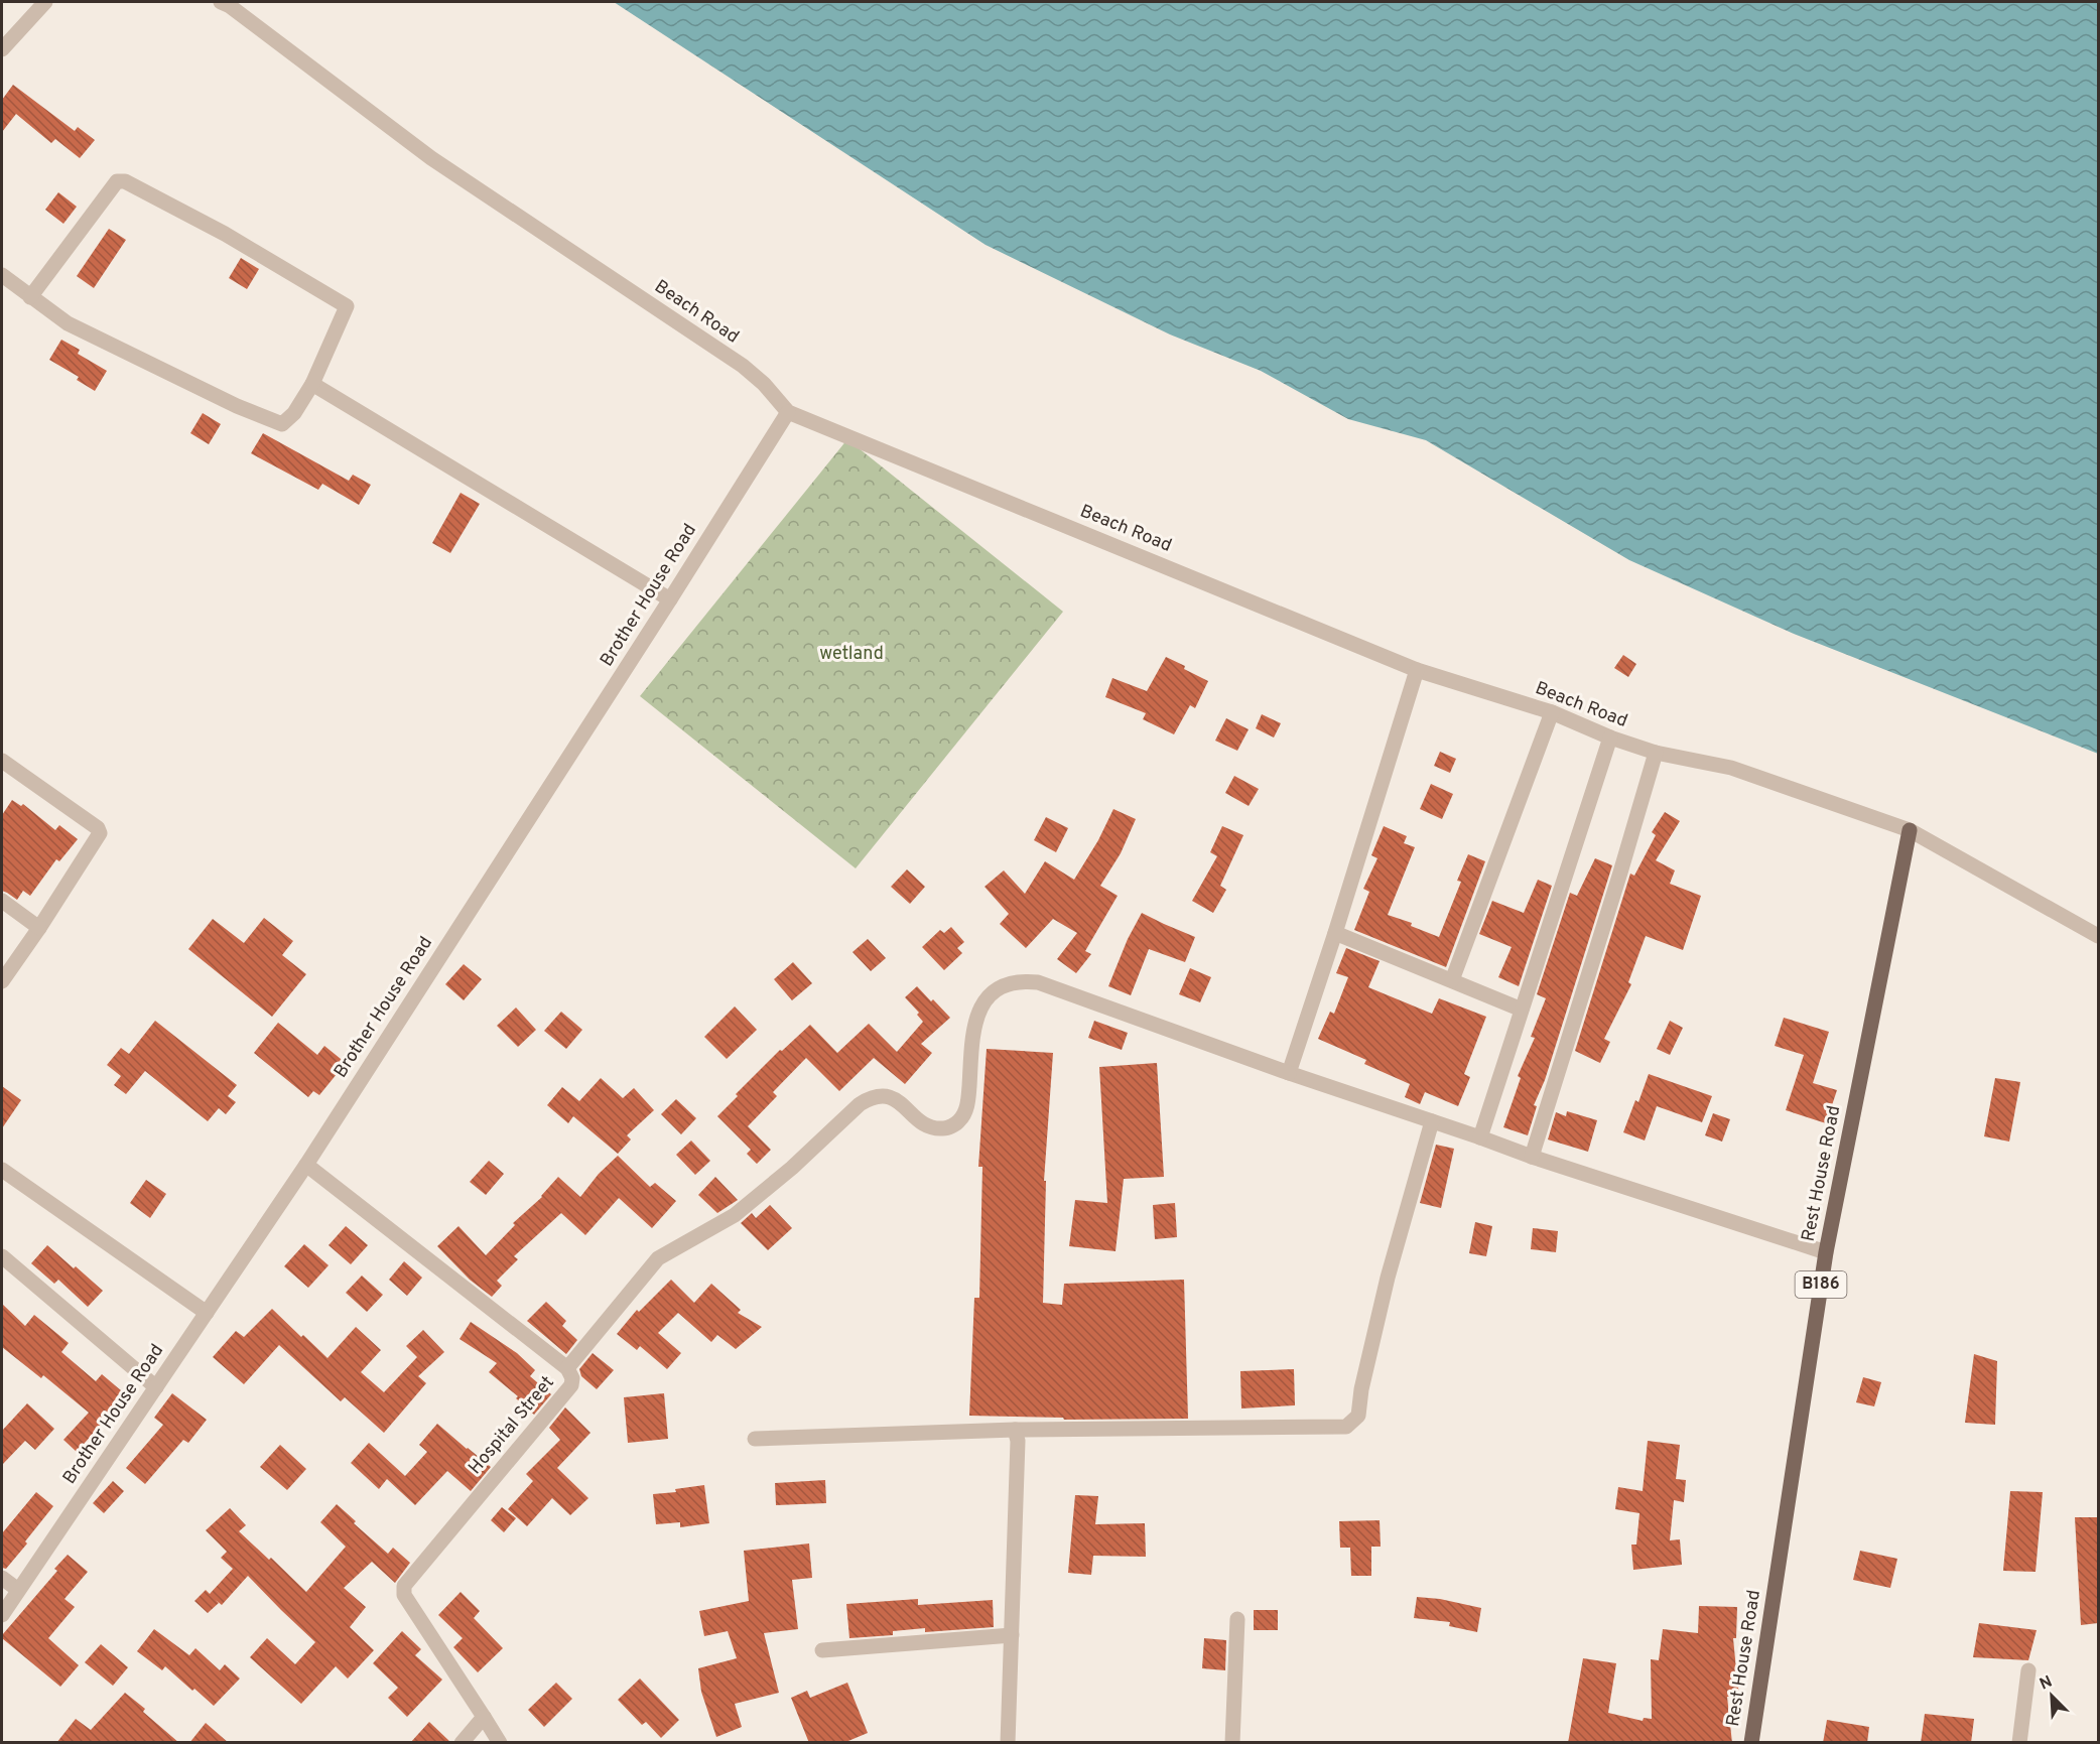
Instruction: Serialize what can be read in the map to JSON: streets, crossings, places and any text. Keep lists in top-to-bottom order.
{
  "streets": {
    "main road": ["Rest House Road", "B186"],
    "street": ["Beach Road", "Brother House Road", "Hospital Street"]
  },
  "crossings": [
    ["Beach Road", "Brother House Road"],
    ["Beach Road", "Rest House Road"],
    ["Brother House Road", "Hospital Street"]
  ],
  "parks": ["wetland"],
  "north": "top left"
}
